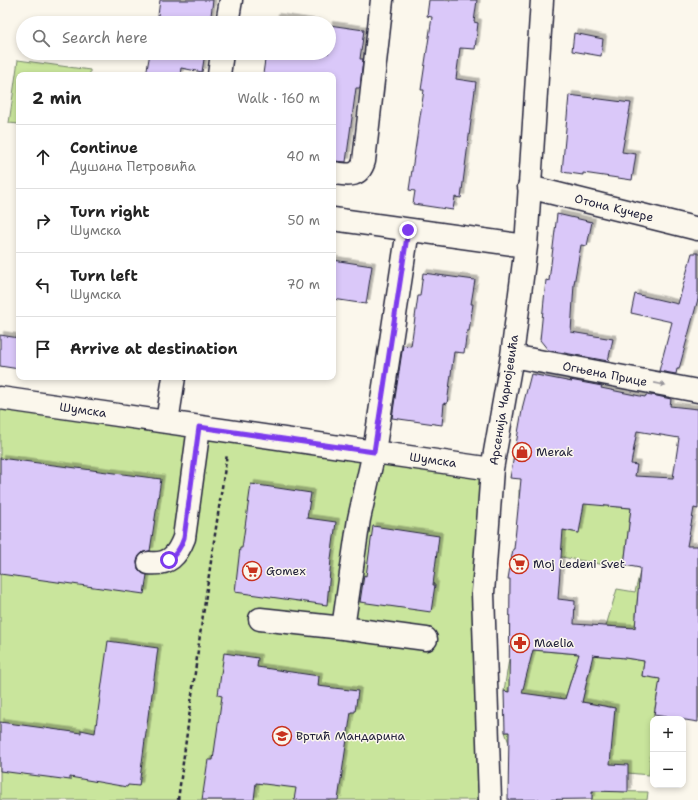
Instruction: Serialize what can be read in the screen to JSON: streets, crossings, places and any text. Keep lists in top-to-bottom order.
{
  "streets": {
    "street": [
      "Отона Кучере",
      "Огњена Прице",
      "Арсенија Чарнојевића",
      "Шумска"
    ]
  },
  "crossings": [
    ["Отона Кучере", "Арсенија Чарнојевића"],
    ["Огњена Прице", "Арсенија Чарнојевића"],
    ["Арсенија Чарнојевића", "Шумска"]
  ],
  "one_way": ["Огњена Прице"],
  "places": {
    "shop": ["Merak"],
    "supermarket": ["Moj Ledeni Svet", "Gomex"],
    "pharmacy": ["Maelia"],
    "school or university": ["Вртић Мандарина"]
  },
  "page": {
    "search": "Search here",
    "heading": ["2 min", "Walk · 160 m"],
    "list": [
      ["Continue", "Душана Петровића", "40 m"],
      ["Turn right", "Шумска", "50 m"],
      ["Turn left", "Шумска", "70 m"],
      "Arrive at destination"
    ],
    "map_buttons": ["+", "−"]
  }
}
